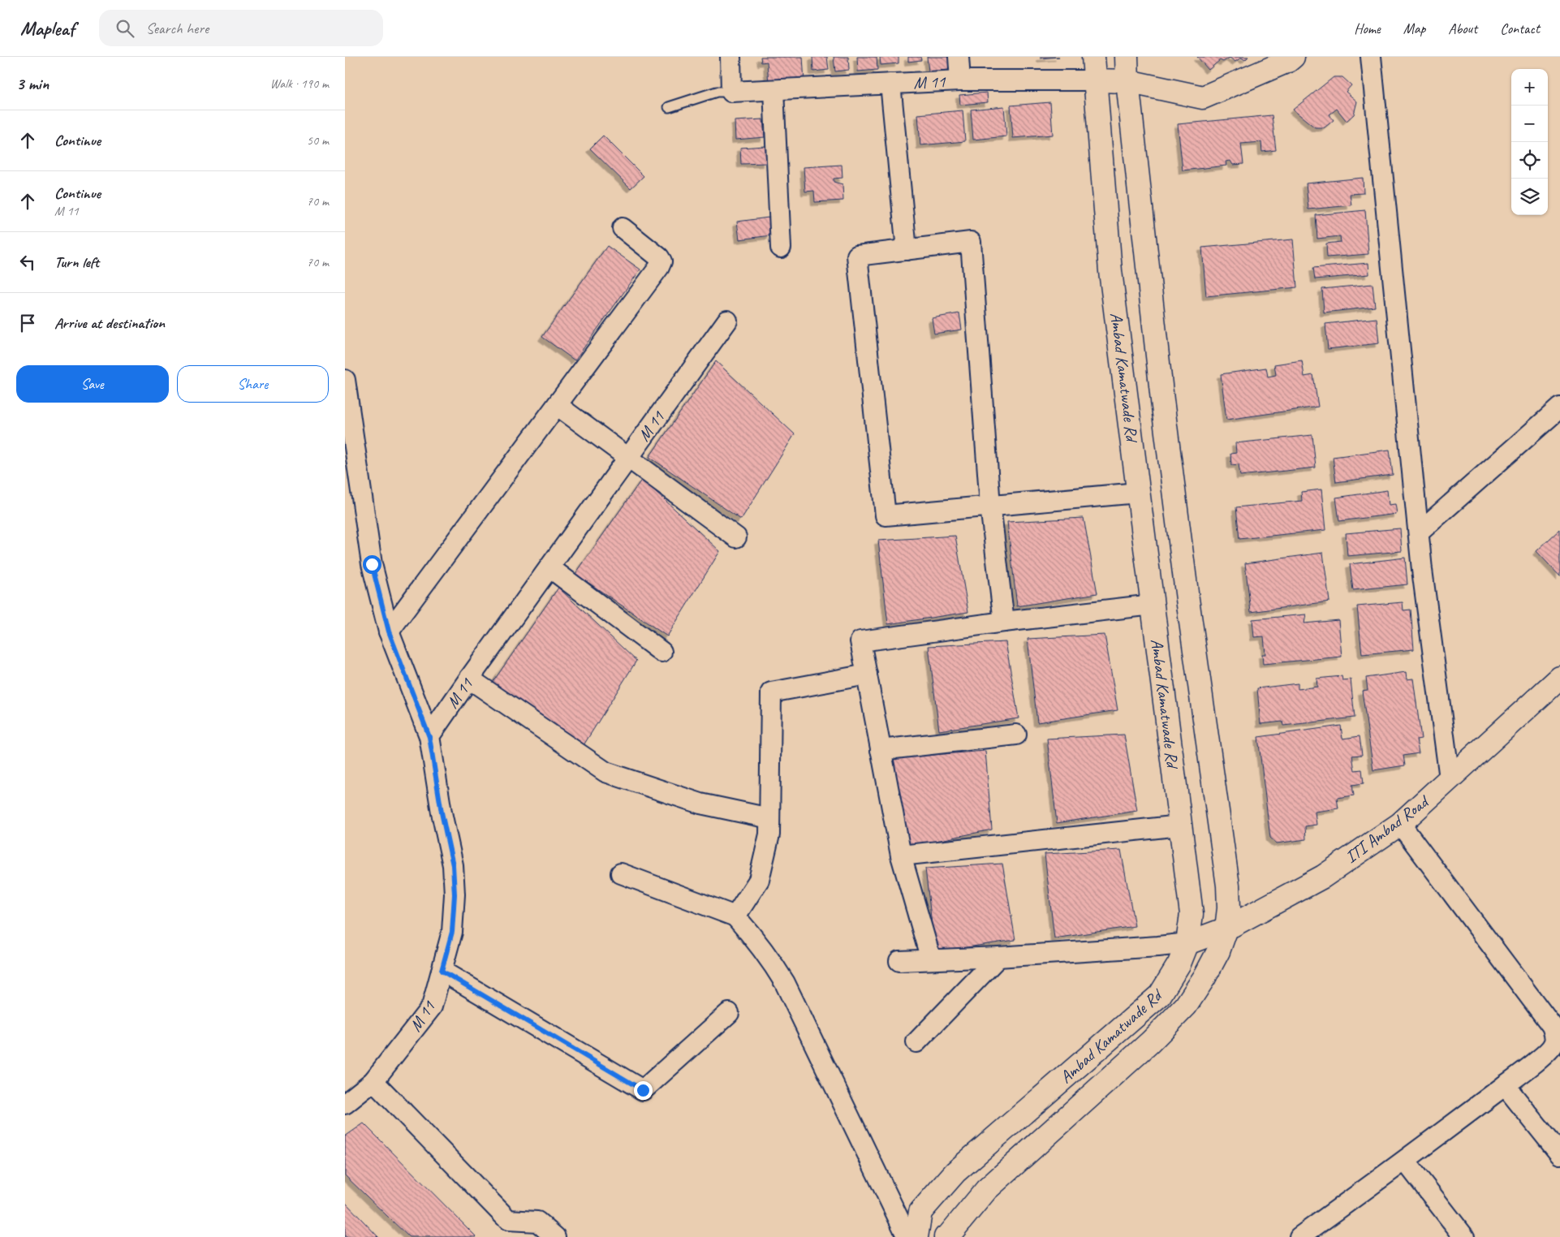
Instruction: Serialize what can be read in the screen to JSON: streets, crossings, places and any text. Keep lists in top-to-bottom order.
{
  "streets": {
    "street": ["M 11", "Ambad Kamatwade Rd", "ITI Ambad Road"]
  },
  "crossings": [
    ["M 11", "Ambad Kamatwade Rd"],
    ["Ambad Kamatwade Rd", "ITI Ambad Road"]
  ],
  "page": {
    "header": "Mapleaf",
    "search": "Search here",
    "nav": [
      "Home",
      "Map",
      "About",
      "Contact"
    ],
    "heading": ["3 min", "Walk · 190 m"],
    "map_buttons": ["+", "−"],
    "list": [
      ["Continue", "50 m"],
      ["Continue", "M 11", "70 m"],
      ["Turn left", "70 m"],
      "Arrive at destination"
    ],
    "buttons": ["Save", "Share"]
  }
}
